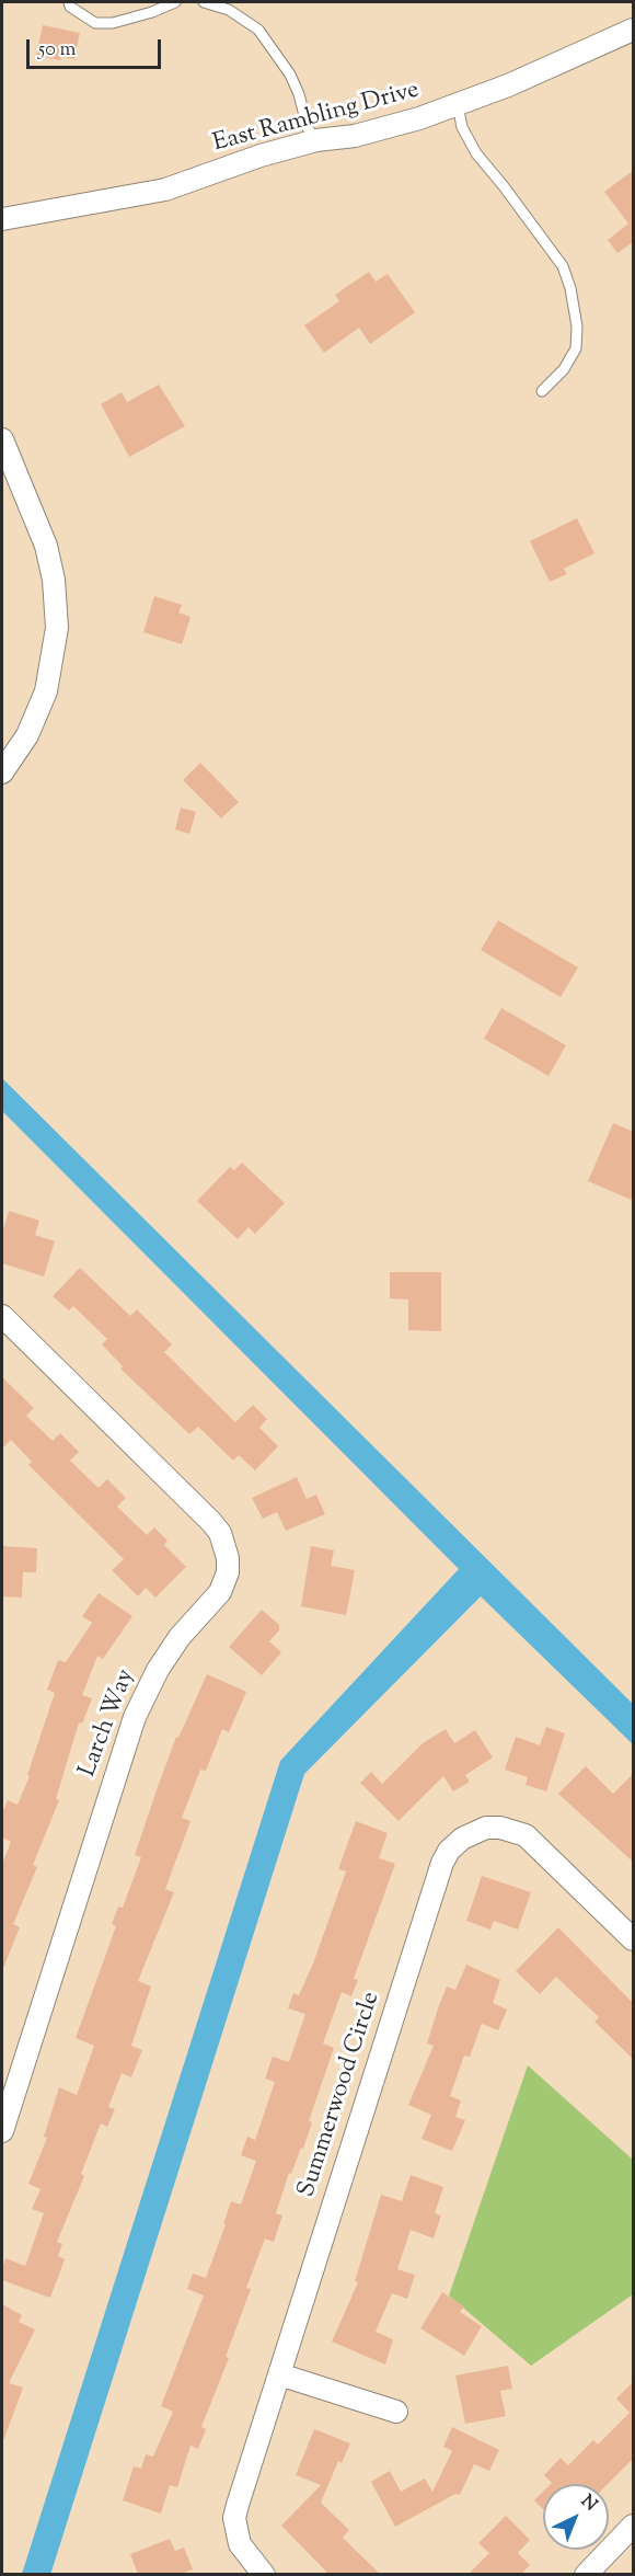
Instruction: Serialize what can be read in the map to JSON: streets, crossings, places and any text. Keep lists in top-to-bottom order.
{
  "streets": {
    "street": ["East Rambling Drive", "Larch Way", "Summerwood Circle"]
  },
  "scale_bar": "50 m",
  "north": "top right"
}
